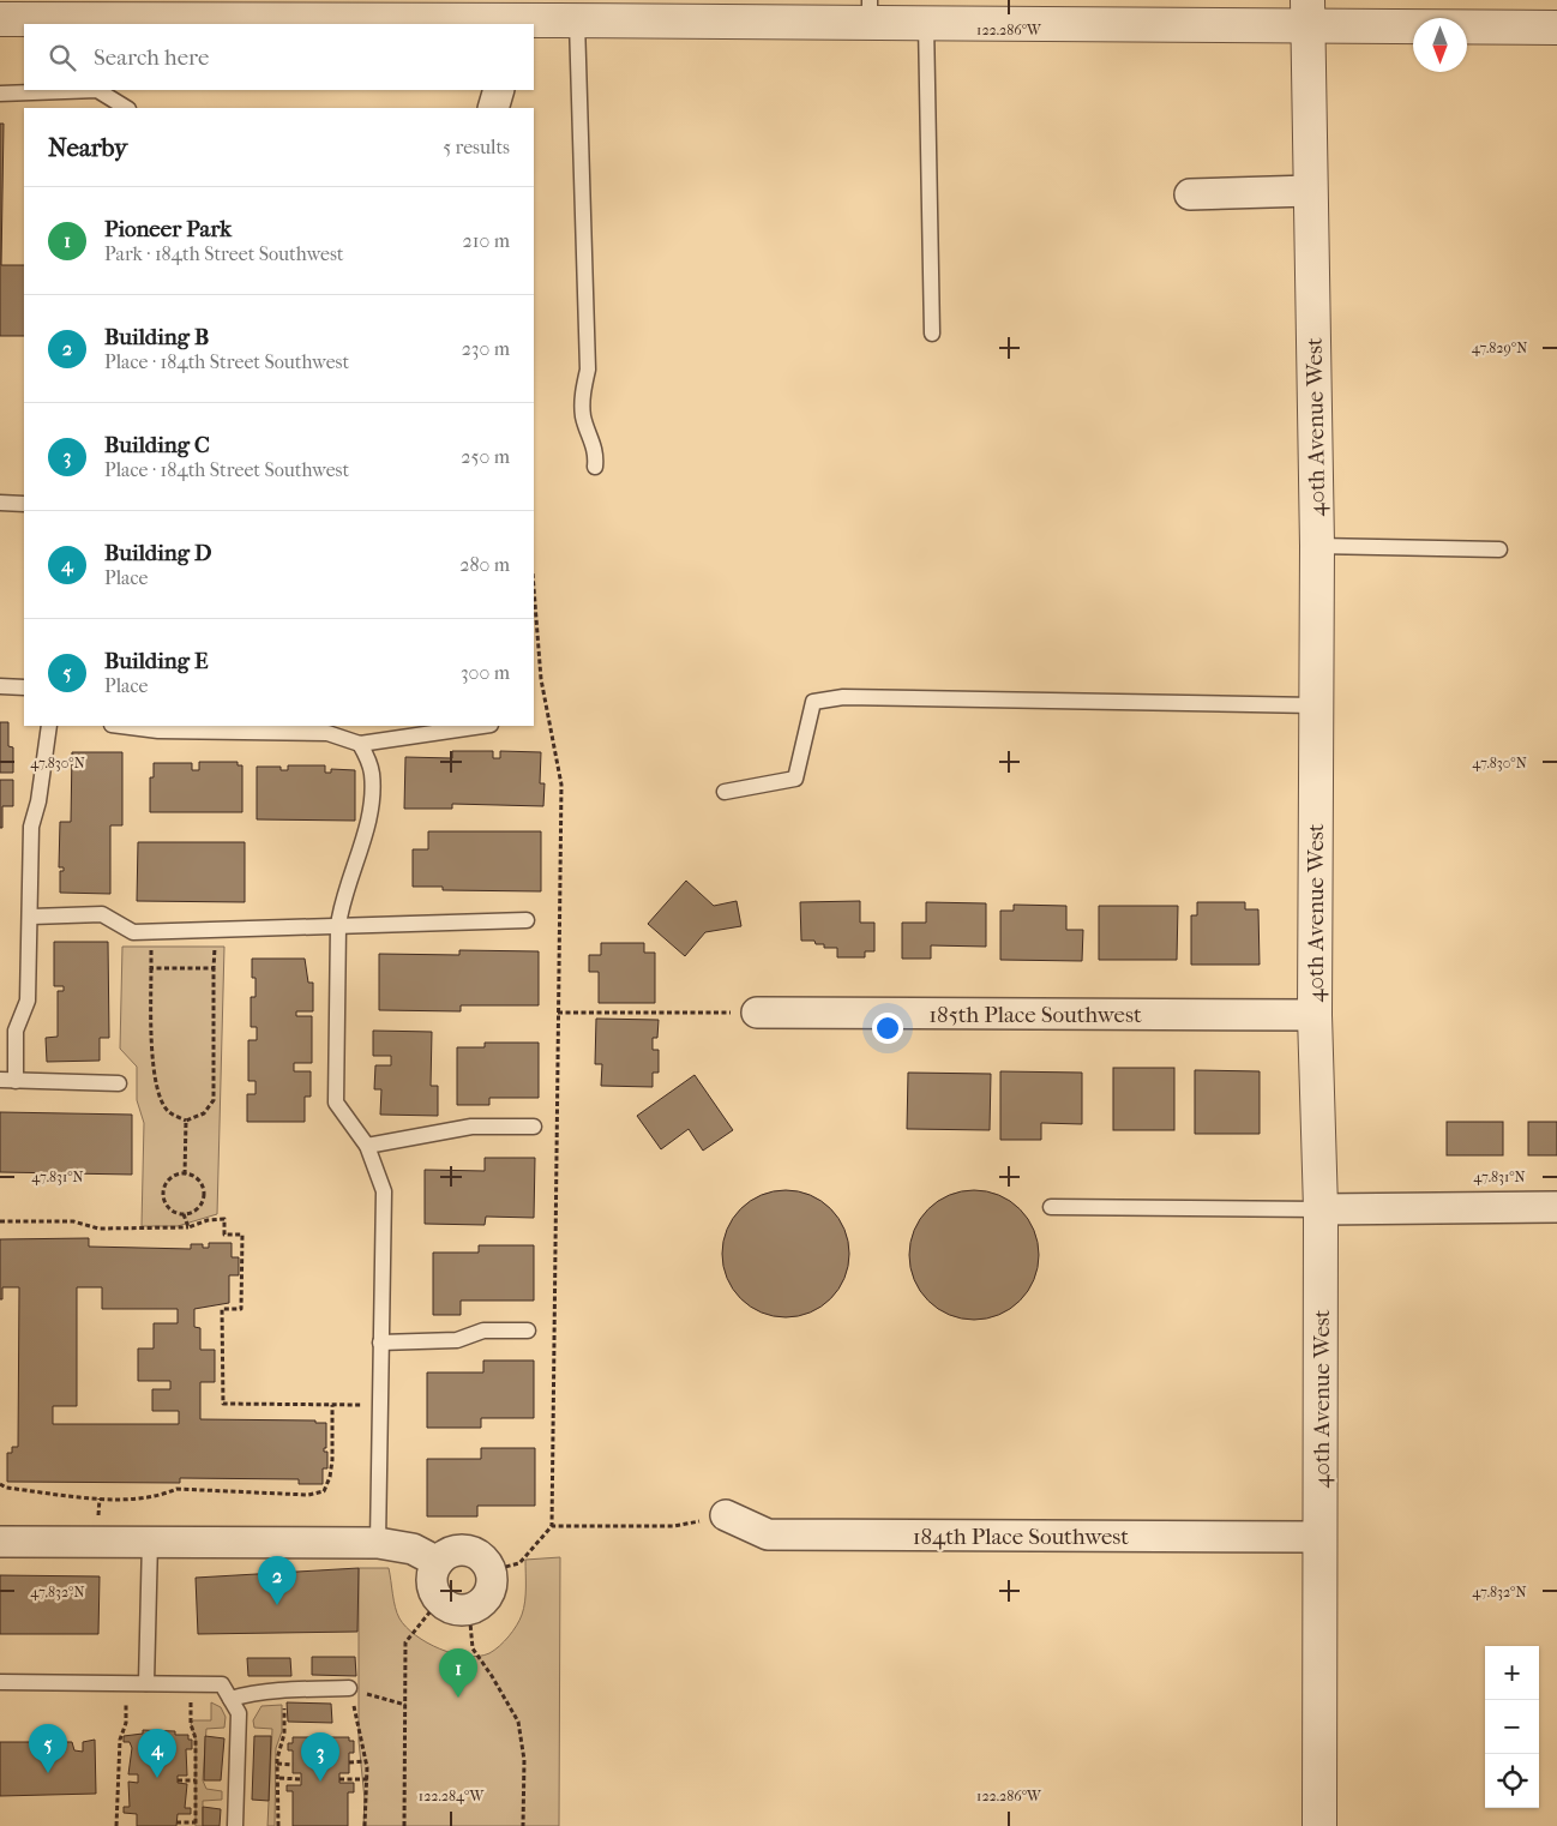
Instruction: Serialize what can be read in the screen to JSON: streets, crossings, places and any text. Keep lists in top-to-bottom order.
{
  "streets": {
    "street": ["40th Avenue West", "185th Place Southwest", "184th Place Southwest"]
  },
  "crossings": [
    ["40th Avenue West", "185th Place Southwest"],
    ["40th Avenue West", "184th Place Southwest"]
  ],
  "north": "bottom",
  "page": {
    "search": "Search here",
    "heading": ["Nearby", "5 results"],
    "list": [
      {
        "mark": "1",
        "name": "Pioneer Park",
        "note": "Park · 184th Street Southwest",
        "value": "210 m"
      },
      {
        "mark": "2",
        "name": "Building B",
        "note": "Place · 184th Street Southwest",
        "value": "230 m"
      },
      {
        "mark": "3",
        "name": "Building C",
        "note": "Place · 184th Street Southwest",
        "value": "250 m"
      },
      {
        "mark": "4",
        "name": "Building D",
        "note": "Place",
        "value": "280 m"
      },
      {
        "mark": "5",
        "name": "Building E",
        "note": "Place",
        "value": "300 m"
      }
    ],
    "pins": [
      "2",
      "1",
      "5",
      "4",
      "3"
    ],
    "map_buttons": ["+", "−"]
  },
  "coordinates": [
    "122.286°W",
    "47.829°N",
    "47.830°N",
    "47.831°N",
    "47.832°N",
    "122.284°W"
  ]
}
